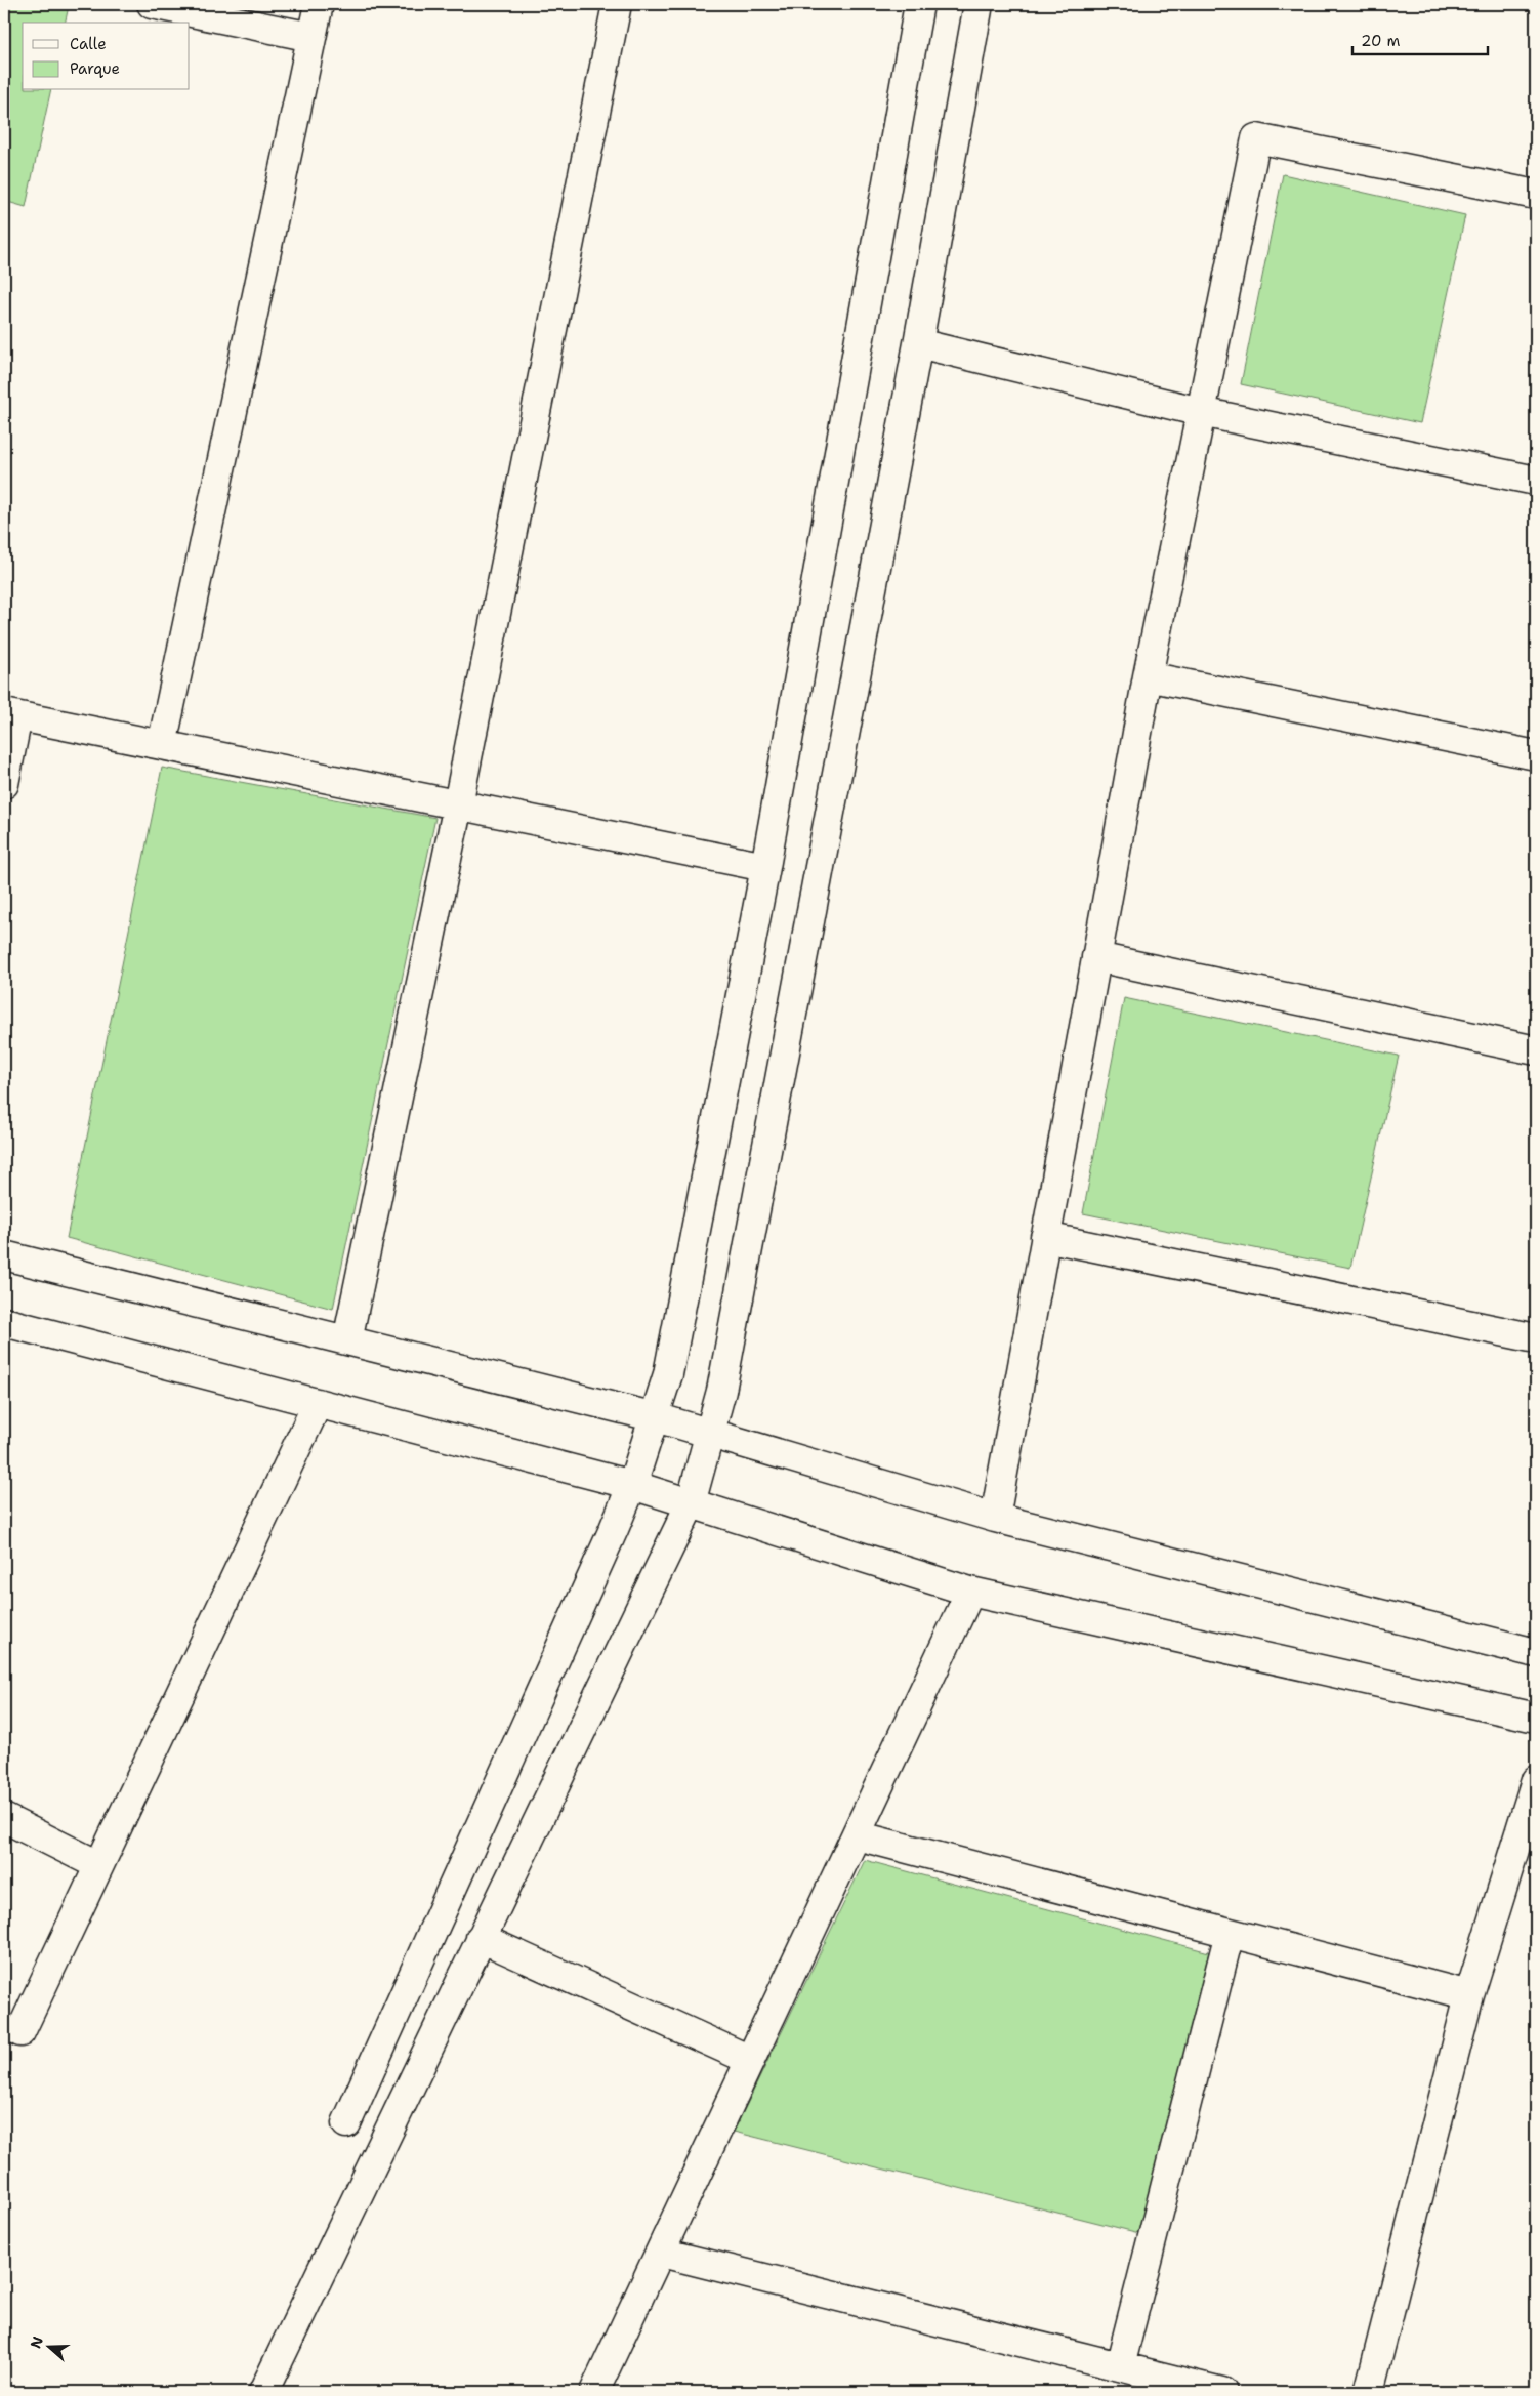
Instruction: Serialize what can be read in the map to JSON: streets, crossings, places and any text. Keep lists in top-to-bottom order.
{
  "legend": ["Calle", "Parque"],
  "scale_bar": "20 m",
  "north": "left"
}
